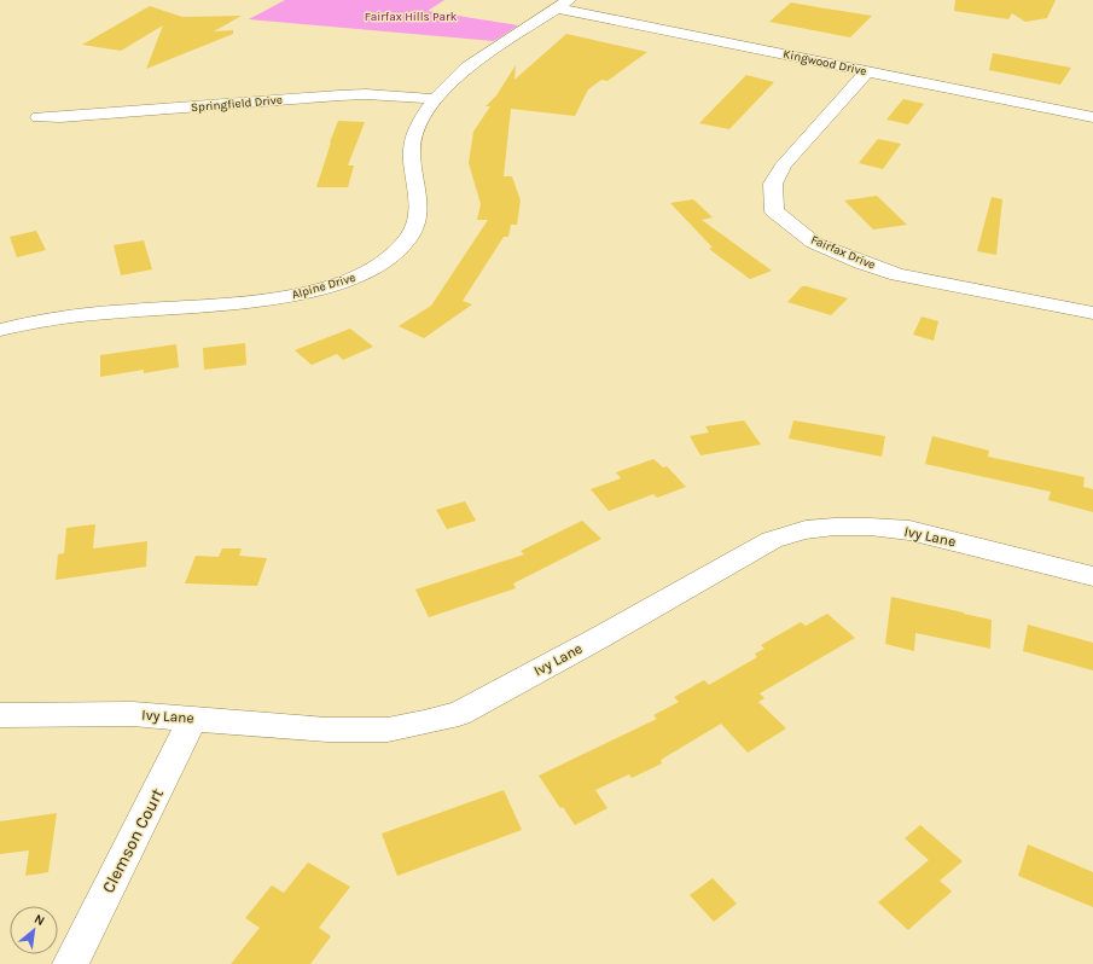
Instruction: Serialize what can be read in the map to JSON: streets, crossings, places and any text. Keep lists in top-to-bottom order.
{
  "streets": {
    "street": [
      "Kingwood Drive",
      "Springfield Drive",
      "Fairfax Drive",
      "Alpine Drive",
      "Ivy Lane",
      "Clemson Court"
    ]
  },
  "crossings": [
    ["Kingwood Drive", "Fairfax Drive"],
    ["Kingwood Drive", "Alpine Drive"],
    ["Springfield Drive", "Alpine Drive"],
    ["Ivy Lane", "Clemson Court"]
  ],
  "parks": ["Fairfax Hills Park"],
  "north": "top right"
}
